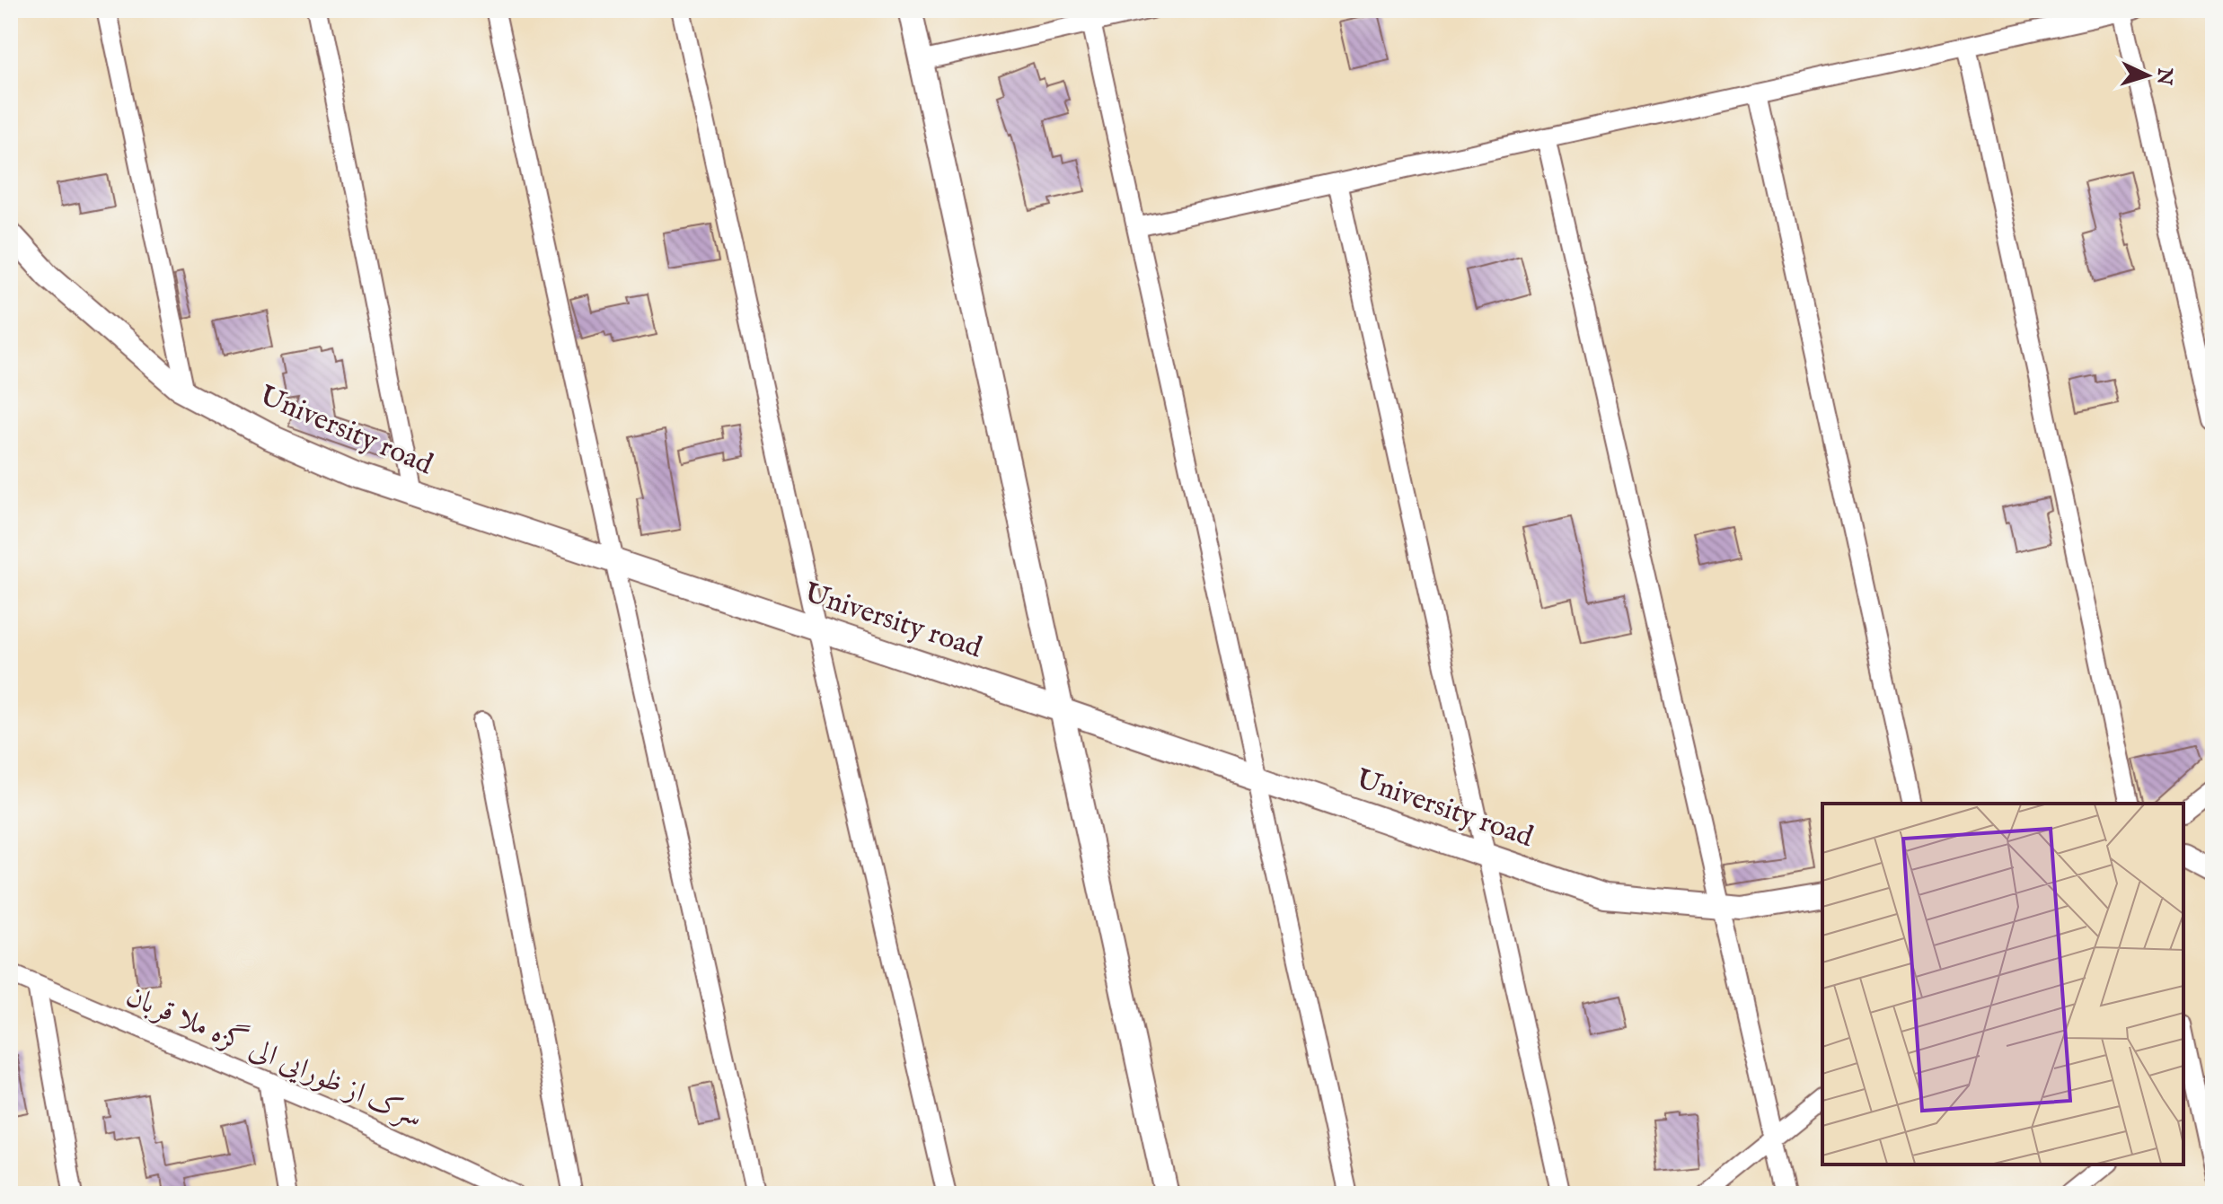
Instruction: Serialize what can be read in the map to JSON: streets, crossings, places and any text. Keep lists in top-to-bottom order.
{
  "streets": {
    "street": ["University road", "سرک از ظورایی الی گزه ملا قربان"]
  },
  "north": "right"
}
